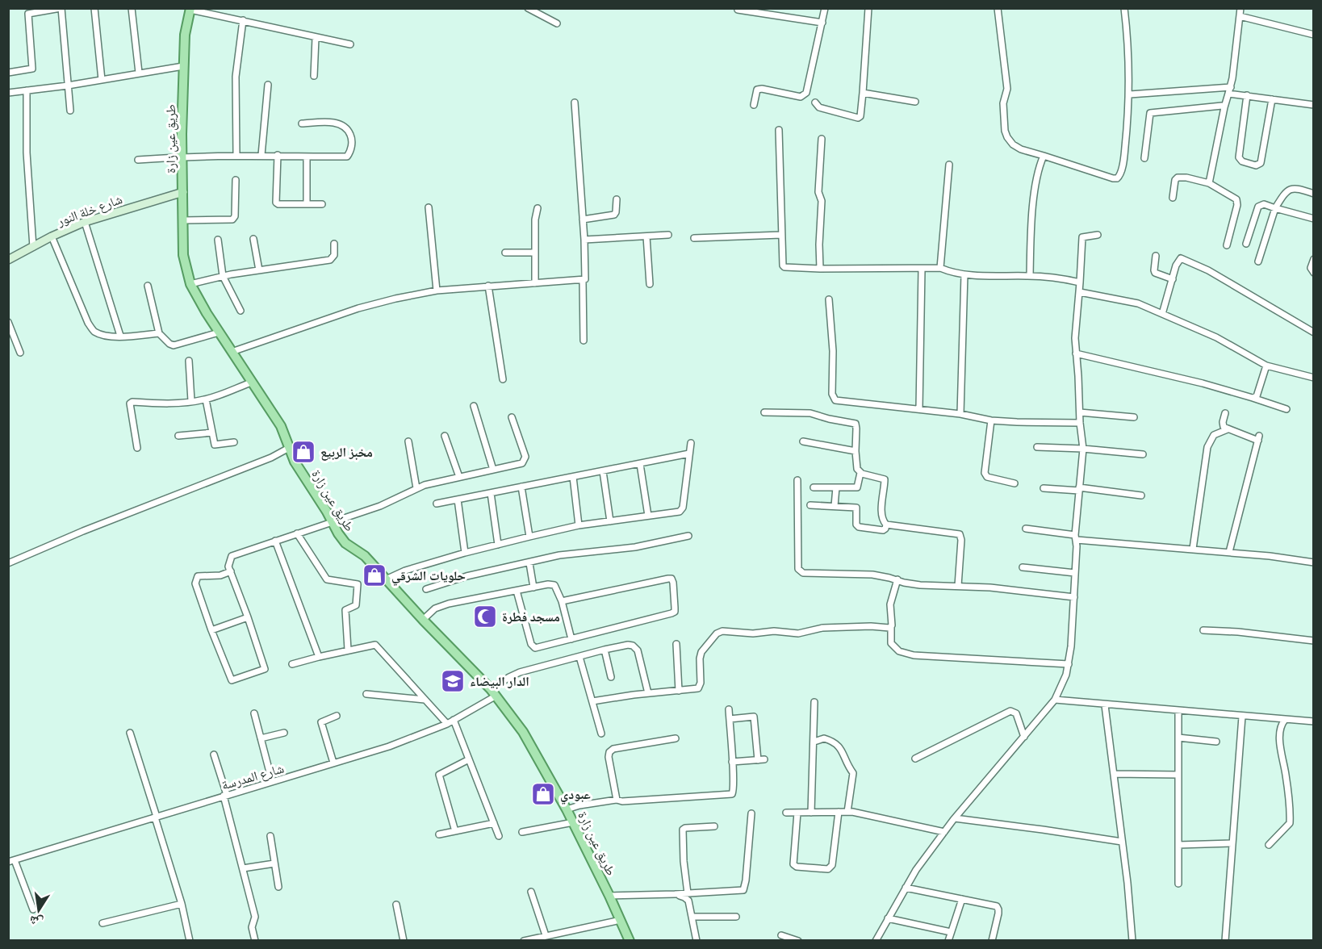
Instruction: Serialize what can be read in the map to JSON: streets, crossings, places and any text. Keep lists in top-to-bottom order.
{
  "streets": {
    "main road": ["طريق عين زارة"],
    "street": ["شارع خلة النور", "شارع المدرسة"]
  },
  "crossings": [
    ["طريق عين زارة", "شارع خلة النور"],
    ["طريق عين زارة", "شارع المدرسة"]
  ],
  "places": {
    "shop": ["مخبز الربيع", "حلويات الشرقي", "عبودي"],
    "mosque": ["مسجد فطرة"],
    "school or university": ["الدار البيضاء"]
  },
  "north": "bottom"
}
